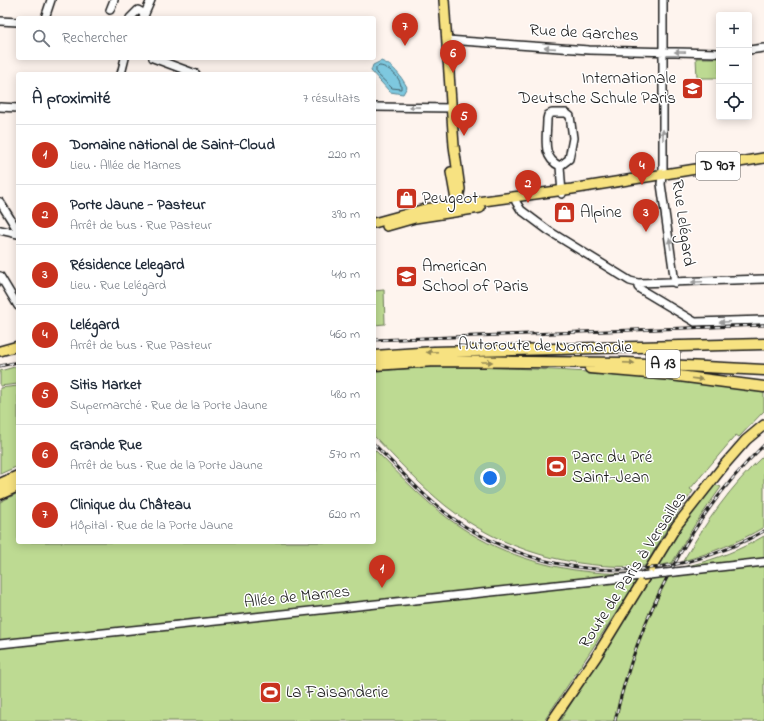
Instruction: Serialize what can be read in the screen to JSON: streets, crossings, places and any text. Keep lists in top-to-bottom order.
{
  "streets": {
    "highway": ["Autoroute de Normandie", "A 13"],
    "main road": ["D 907", "Route de Paris à Versailles"],
    "street": ["Rue de Garches", "Rue Lelégard", "Allée de Marnes"]
  },
  "crossings": [
    ["Rue de Garches", "Rue Lelégard"],
    ["D 907", "Rue Lelégard"]
  ],
  "one_way": ["Rue de Garches", "Rue Lelégard"],
  "places": {
    "school or university": ["Internationale Deutsche Schule Paris", "American School of Paris"],
    "shop": ["Peugeot", "Alpine"],
    "sports": ["Parc du Pré Saint-Jean", "La Faisanderie"]
  },
  "page": {
    "map_buttons": ["+", "−"],
    "pins": [
      "7",
      "6",
      "5",
      "4",
      "2",
      "3",
      "1"
    ],
    "search": "Rechercher",
    "heading": ["À proximité", "7 résultats"],
    "list": [
      {
        "mark": "1",
        "name": "Domaine national de Saint-Cloud",
        "note": "Lieu · Allée de Marnes",
        "value": "220 m"
      },
      {
        "mark": "2",
        "name": "Porte Jaune - Pasteur",
        "note": "Arrêt de bus · Rue Pasteur",
        "value": "390 m"
      },
      {
        "mark": "3",
        "name": "Résidence Lelegard",
        "note": "Lieu · Rue Lelégard",
        "value": "410 m"
      },
      {
        "mark": "4",
        "name": "Lelégard",
        "note": "Arrêt de bus · Rue Pasteur",
        "value": "460 m"
      },
      {
        "mark": "5",
        "name": "Sitis Market",
        "note": "Supermarché · Rue de la Porte Jaune",
        "value": "480 m"
      },
      {
        "mark": "6",
        "name": "Grande Rue",
        "note": "Arrêt de bus · Rue de la Porte Jaune",
        "value": "570 m"
      },
      {
        "mark": "7",
        "name": "Clinique du Château",
        "note": "Hôpital · Rue de la Porte Jaune",
        "value": "620 m"
      }
    ]
  }
}
